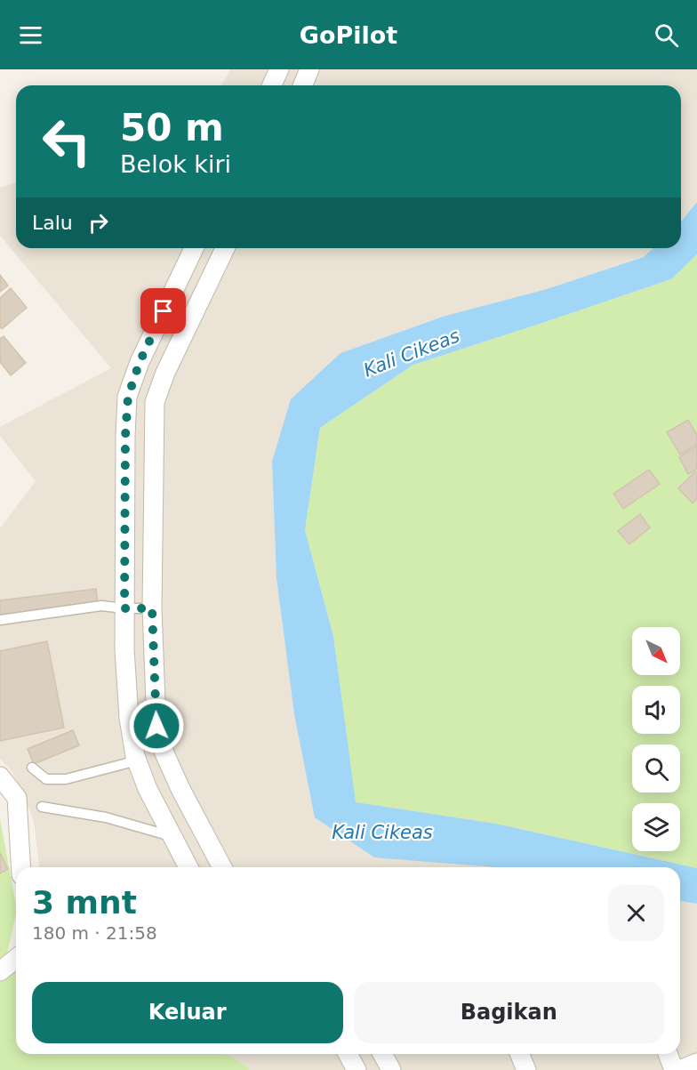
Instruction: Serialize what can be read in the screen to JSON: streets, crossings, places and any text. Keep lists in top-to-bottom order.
{
  "water": ["Kali Cikeas"],
  "north": "bottom right",
  "page": {
    "header": "GoPilot",
    "turn": ["50 m", "Belok kiri"],
    "then": "Lalu",
    "heading": ["3 mnt", "180 m · 21:58"],
    "buttons": ["Keluar", "Bagikan"]
  }
}
